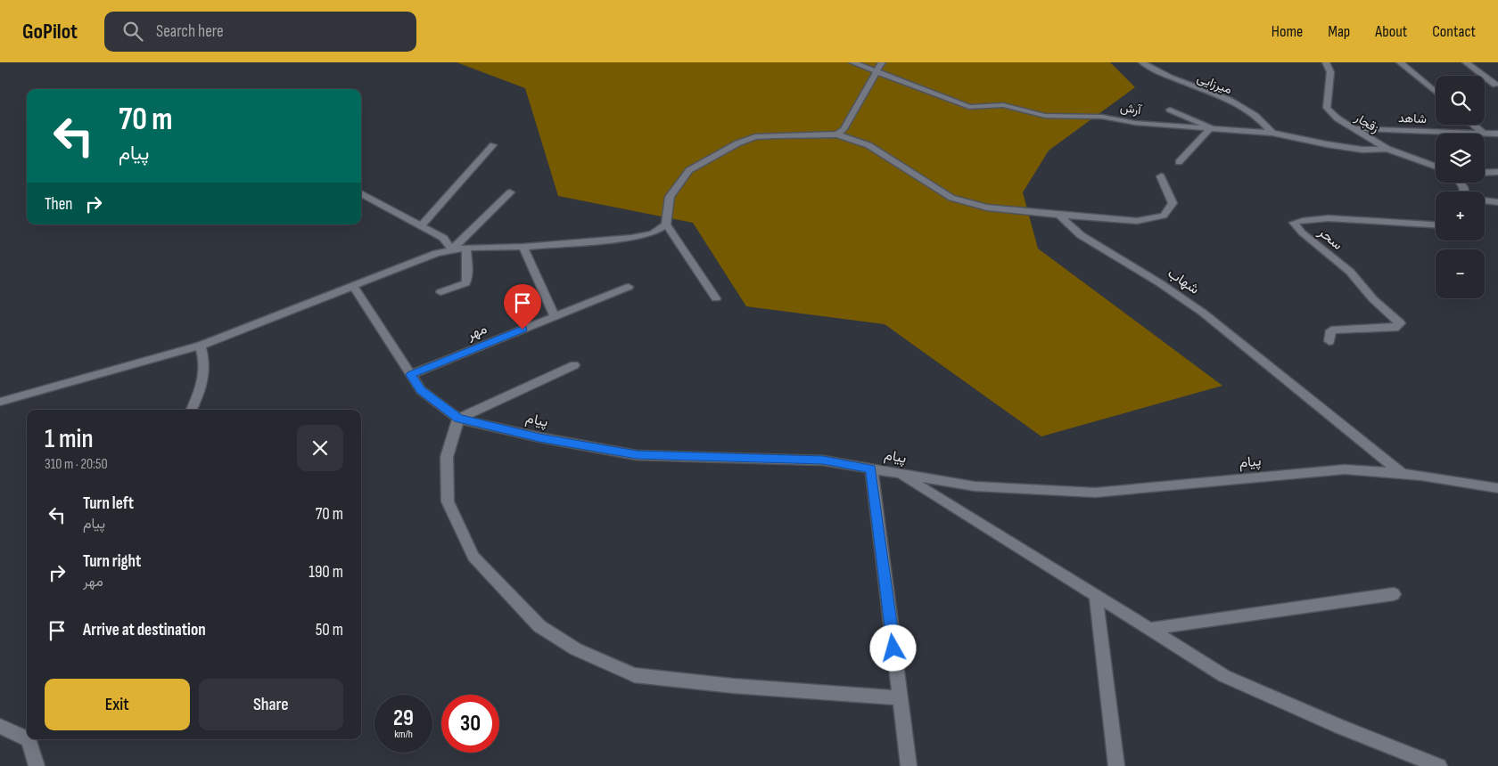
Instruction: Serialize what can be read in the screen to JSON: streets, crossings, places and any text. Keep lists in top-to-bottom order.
{
  "streets": {
    "street": [
      "میرزایی",
      "آرش",
      "شاهد",
      "زقجار",
      "سحر",
      "شهاب",
      "مهر",
      "پیام"
    ]
  },
  "crossings": [
    ["میرزایی", "آرش"],
    ["آرش", "زقجار"],
    ["شاهد", "زقجار"],
    ["شهاب", "پیام"],
    ["مهر", "پیام"]
  ],
  "page": {
    "header": "GoPilot",
    "search": "Search here",
    "nav": [
      "Home",
      "Map",
      "About",
      "Contact"
    ],
    "map_buttons": ["+", "−"],
    "turn": ["70 m", "پیام"],
    "then": "Then",
    "heading": ["1 min", "310 m · 20:50"],
    "list": [
      {
        "name": "Turn left",
        "note": "پیام",
        "value": "70 m"
      },
      {
        "name": "Turn right",
        "note": "مهر",
        "value": "190 m"
      },
      {
        "name": "Arrive at destination",
        "value": "50 m"
      }
    ],
    "buttons": ["Exit", "Share"],
    "speed": "29 km/h",
    "limit": "30"
  }
}
